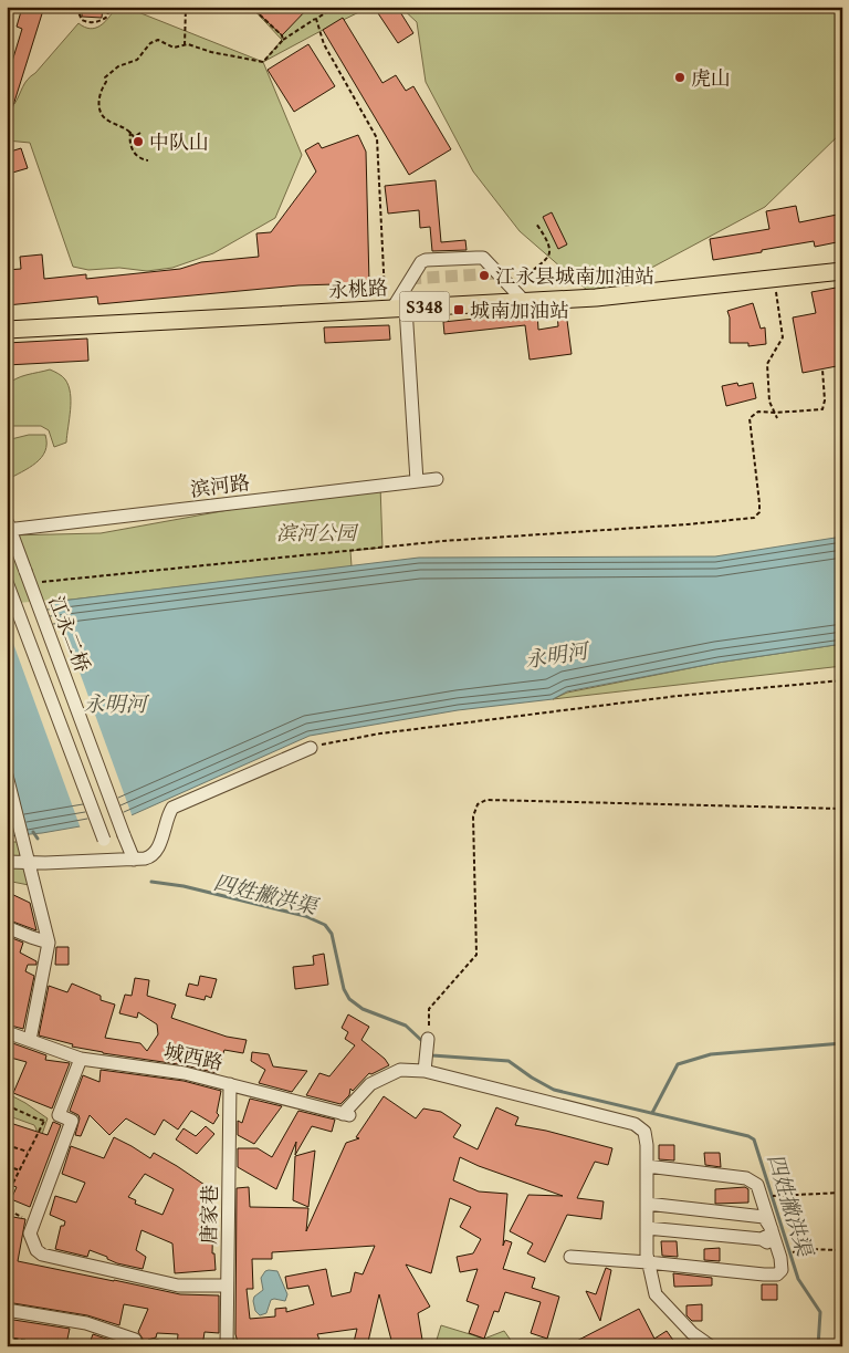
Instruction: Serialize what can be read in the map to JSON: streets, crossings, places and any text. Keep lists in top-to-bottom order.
{
  "streets": {
    "main road": ["永桃路", "S348"],
    "street": [
      "滨河路",
      "江永二桥",
      "城西路",
      "唐家巷"
    ]
  },
  "crossings": [
    ["滨河路", "江永二桥"],
    ["城西路", "唐家巷"]
  ],
  "water": ["永明河", "四姓撇洪渠"],
  "parks": ["滨河公园"],
  "places": {
    "other": ["虎山", "中队山", "江永县城南加油站"],
    "transit": ["城南加油站"]
  }
}
